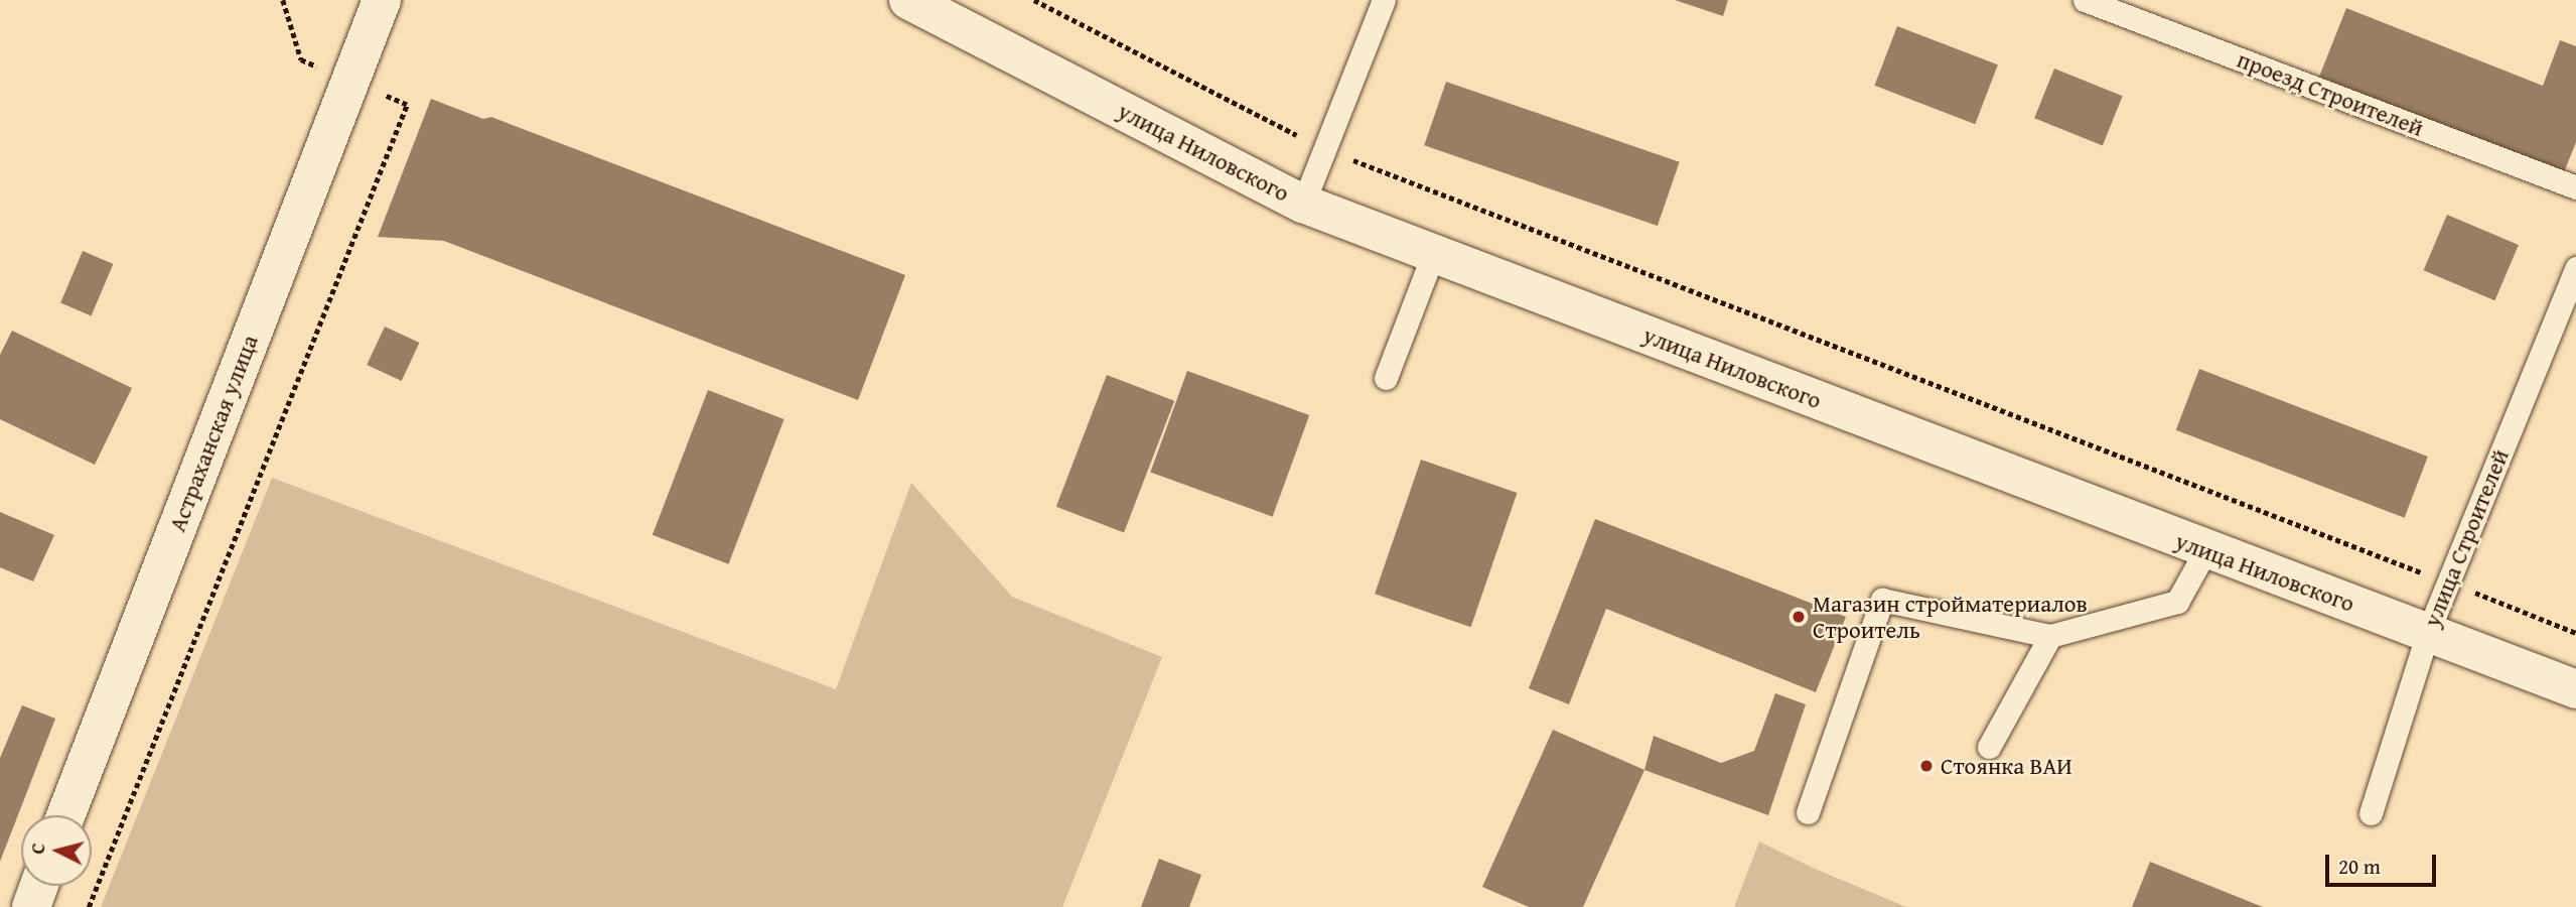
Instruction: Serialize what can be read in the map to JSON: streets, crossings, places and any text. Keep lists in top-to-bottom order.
{
  "streets": {
    "street": ["улица Ниловского", "Астраханская улица"],
    "lane": ["проезд Строителей", "улица Строителей"]
  },
  "crossings": [
    ["улица Ниловского", "улица Строителей"]
  ],
  "places": ["Магазин стройматериалов Строитель", "Стоянка ВАИ"],
  "scale_bar": "20 m",
  "north": "left"
}
